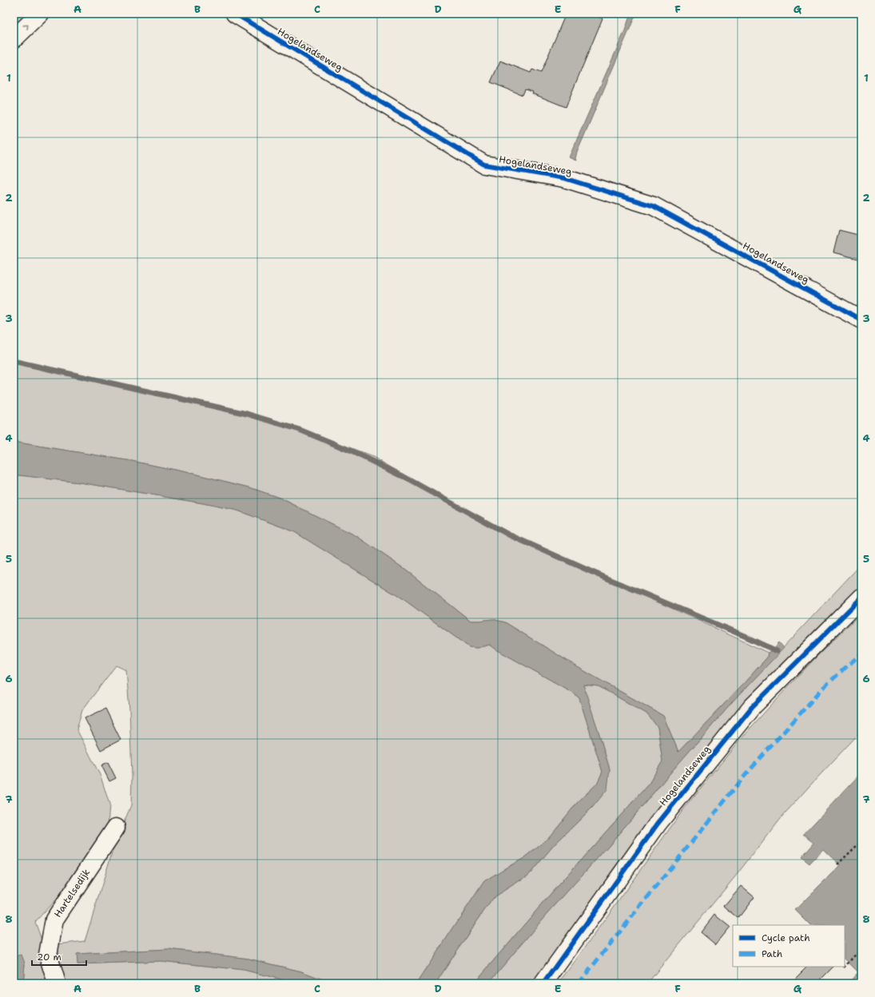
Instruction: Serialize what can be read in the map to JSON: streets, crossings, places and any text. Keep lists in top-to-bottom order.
{
  "streets": {
    "street": ["Hogelandseweg", "Hartelsedijk"]
  },
  "legend": ["Cycle path", "Path"],
  "scale_bar": "20 m",
  "grid": {
    "columns": [
      "A",
      "B",
      "C",
      "D",
      "E",
      "F",
      "G"
    ],
    "rows": [
      "1",
      "2",
      "3",
      "4",
      "5",
      "6",
      "7",
      "8"
    ]
  }
}
